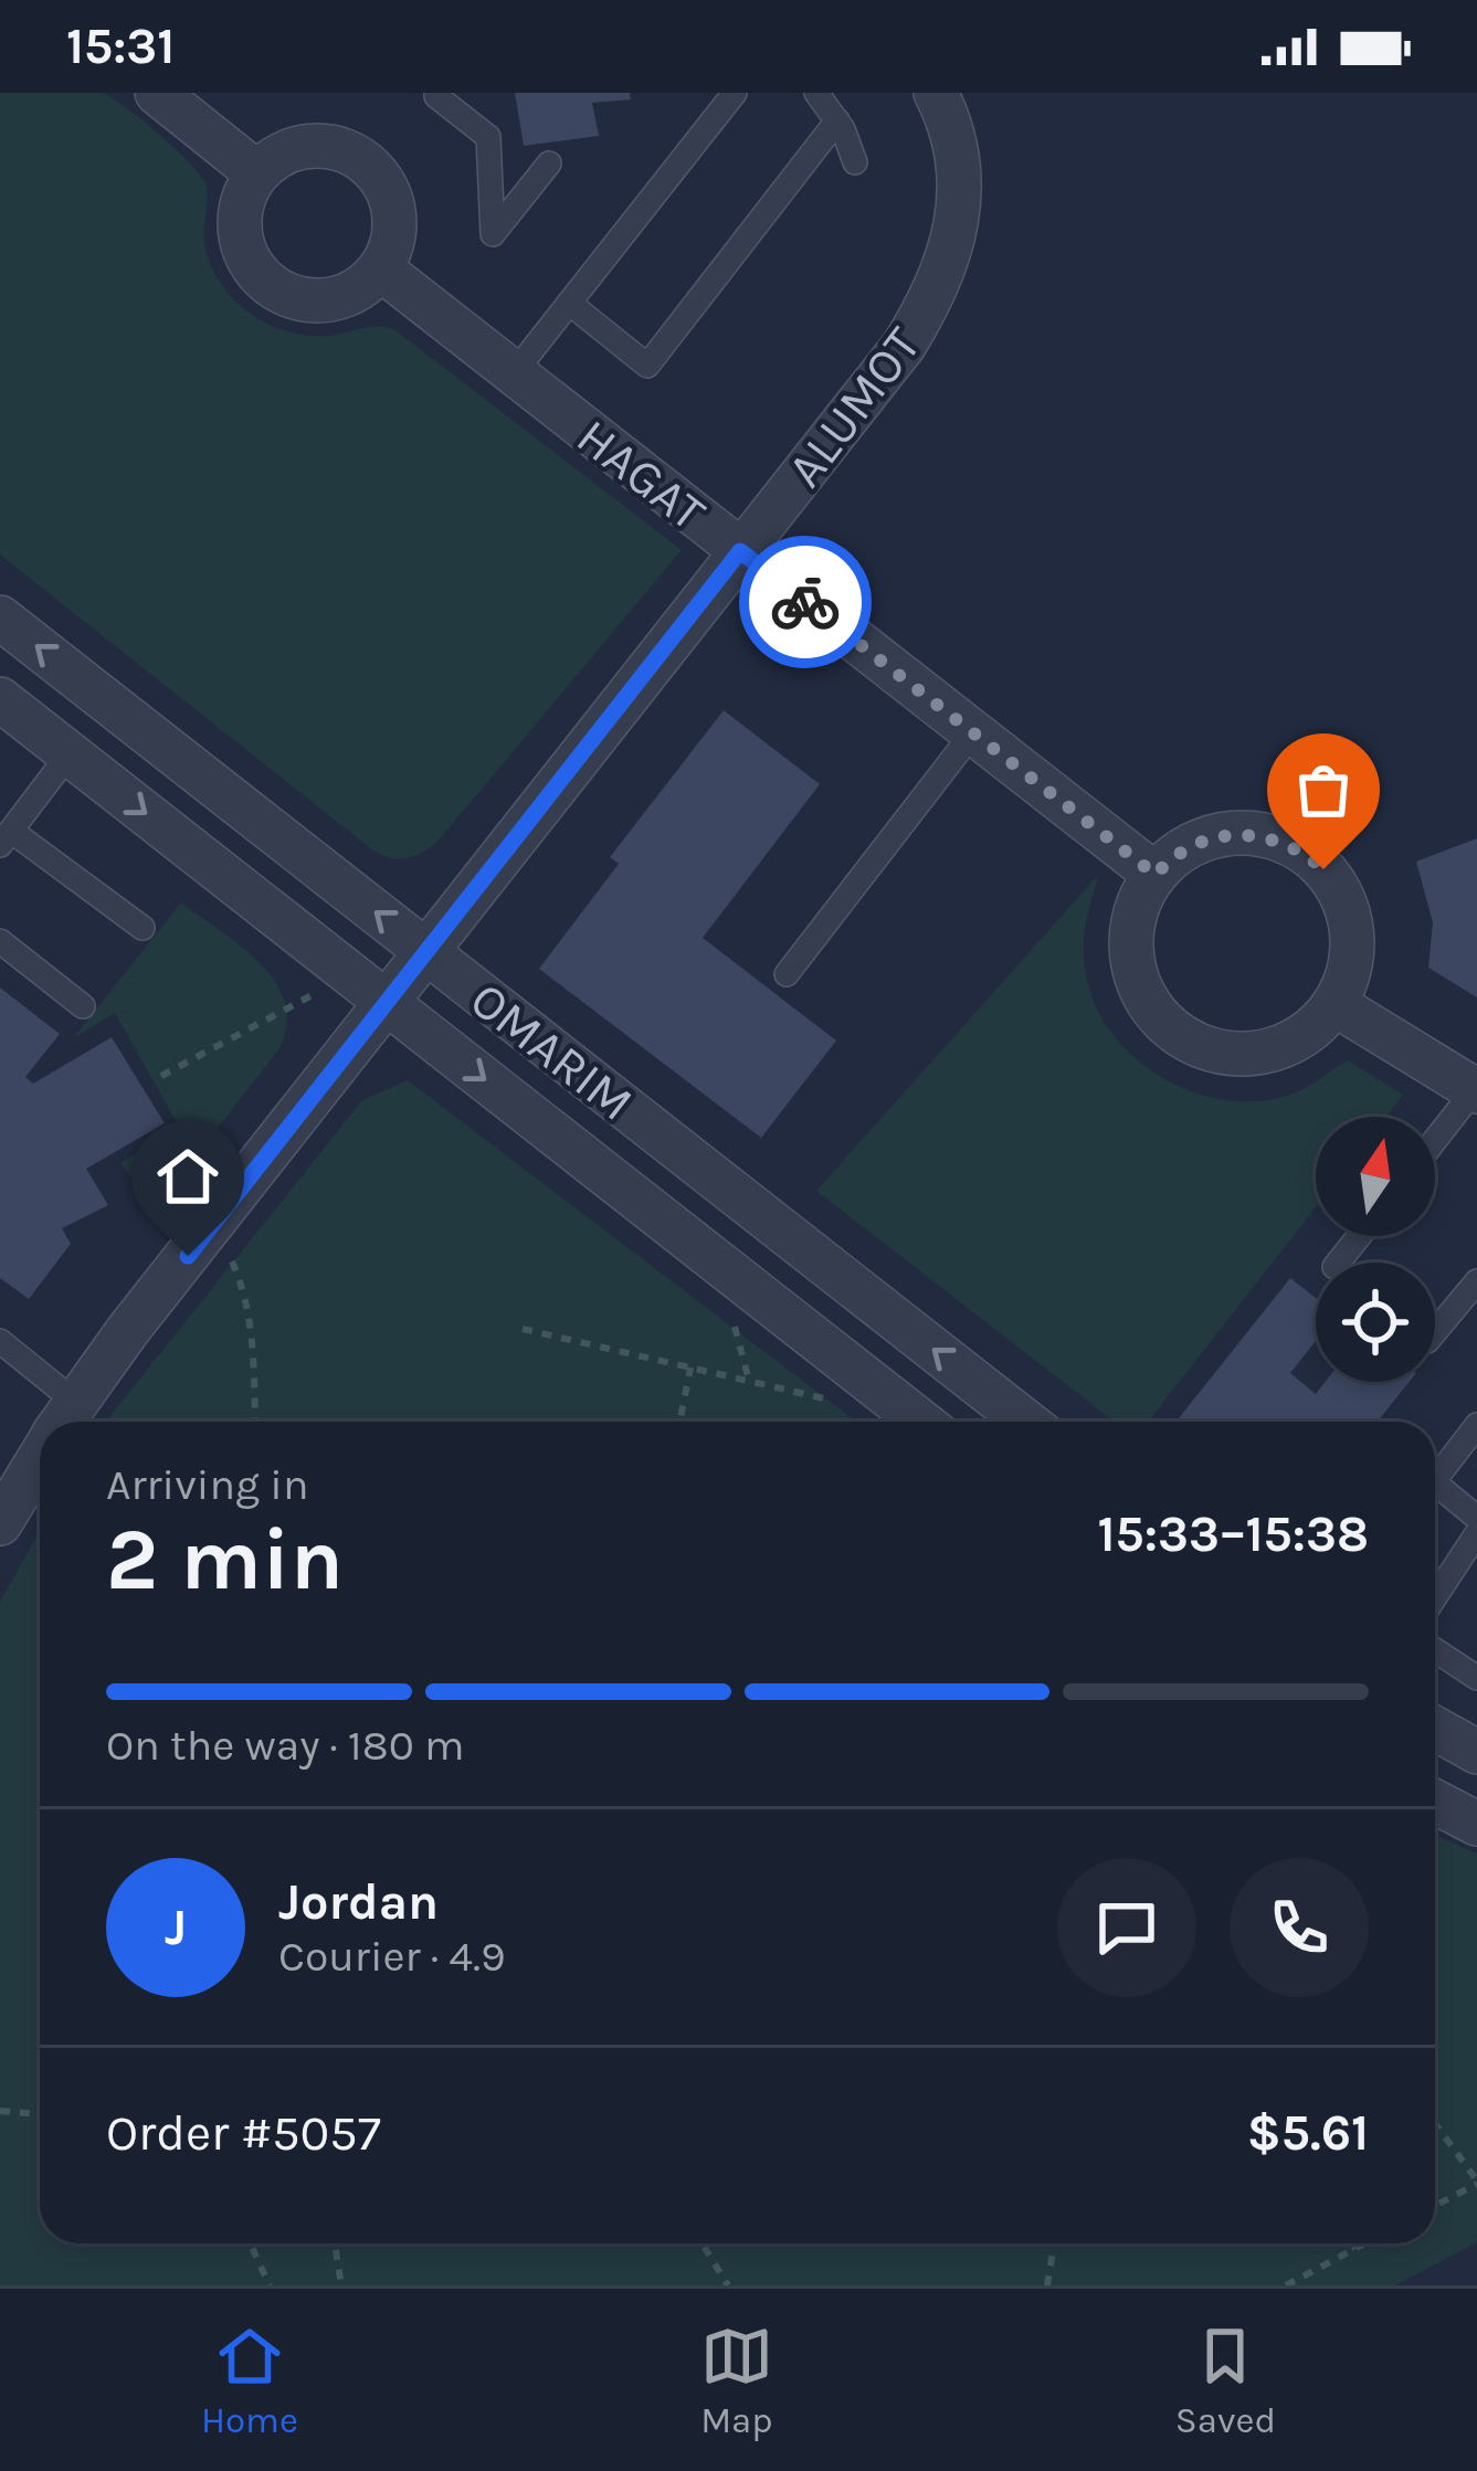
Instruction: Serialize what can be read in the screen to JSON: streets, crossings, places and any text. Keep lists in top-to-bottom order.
{
  "streets": {
    "street": ["ALUMOT", "HAGAT", "OMARIM"]
  },
  "crossings": [
    ["ALUMOT", "HAGAT"],
    ["ALUMOT", "OMARIM"]
  ],
  "north": "top",
  "page": {
    "status": "15:31",
    "heading": ["2 min", "Arriving in", "15:33–15:38"],
    "panel": [
      "Jordan",
      "Courier · 4.9",
      "Order #5057",
      "$5.61"
    ],
    "bar": "On the way · 180 m",
    "round": "J",
    "tabs": ["Home", "Map", "Saved"]
  }
}
